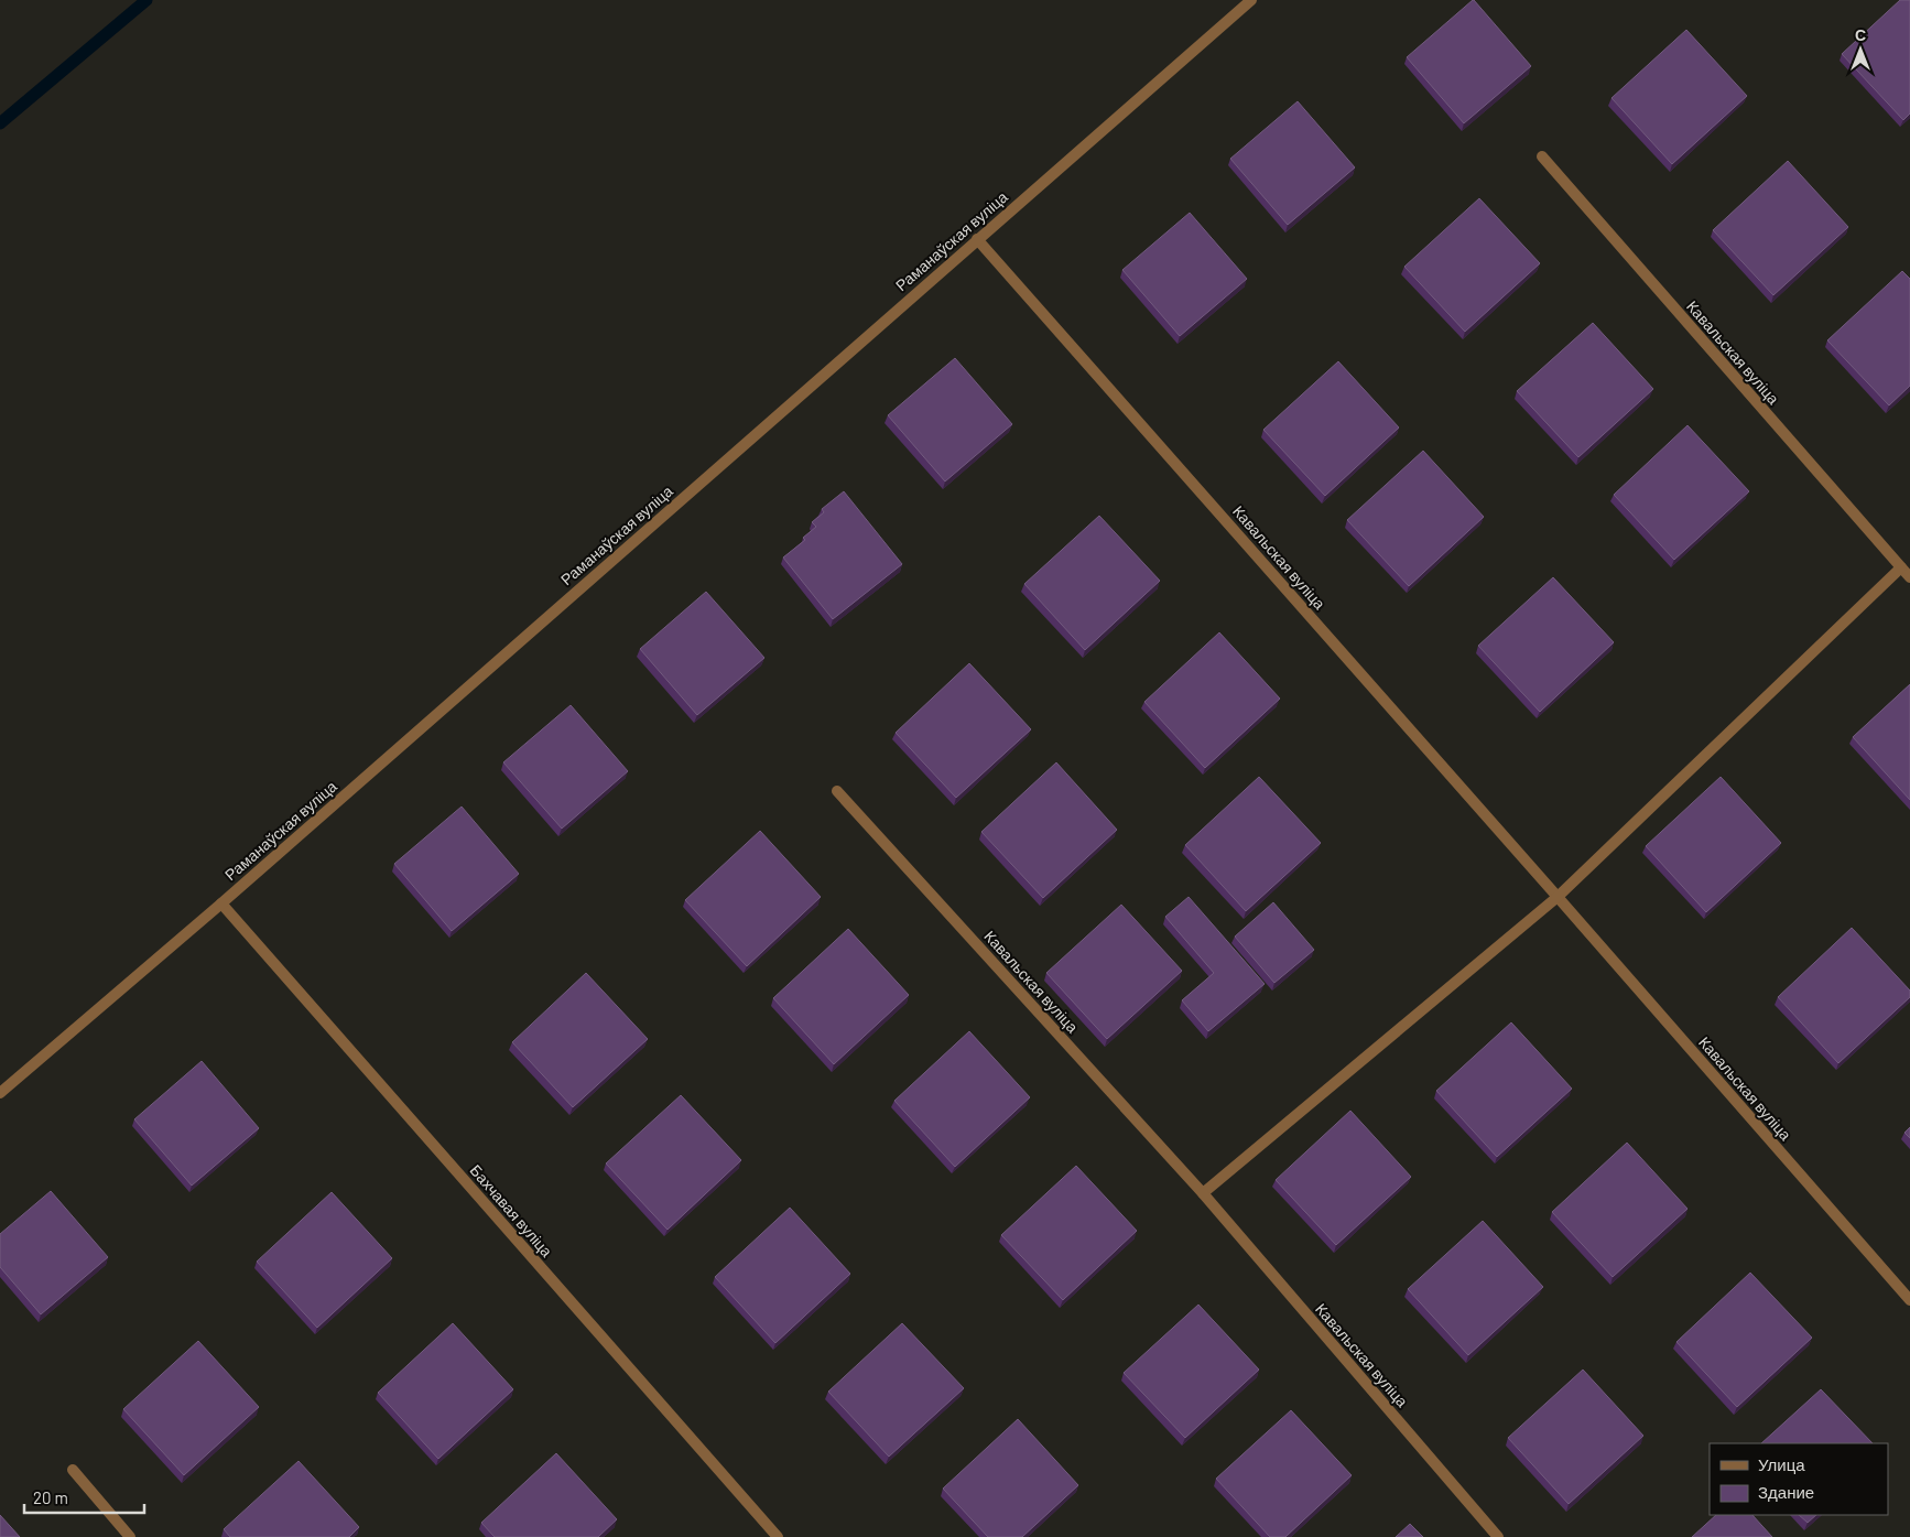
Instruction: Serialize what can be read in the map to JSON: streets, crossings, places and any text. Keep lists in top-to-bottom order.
{
  "streets": {
    "street": ["Раманаўская вуліца", "Кавальская вуліца", "Бахчавая вуліца"]
  },
  "crossings": [
    ["Раманаўская вуліца", "Кавальская вуліца"],
    ["Раманаўская вуліца", "Бахчавая вуліца"]
  ],
  "legend": ["Улица", "Здание"],
  "scale_bar": "20 m",
  "north": "top"
}
